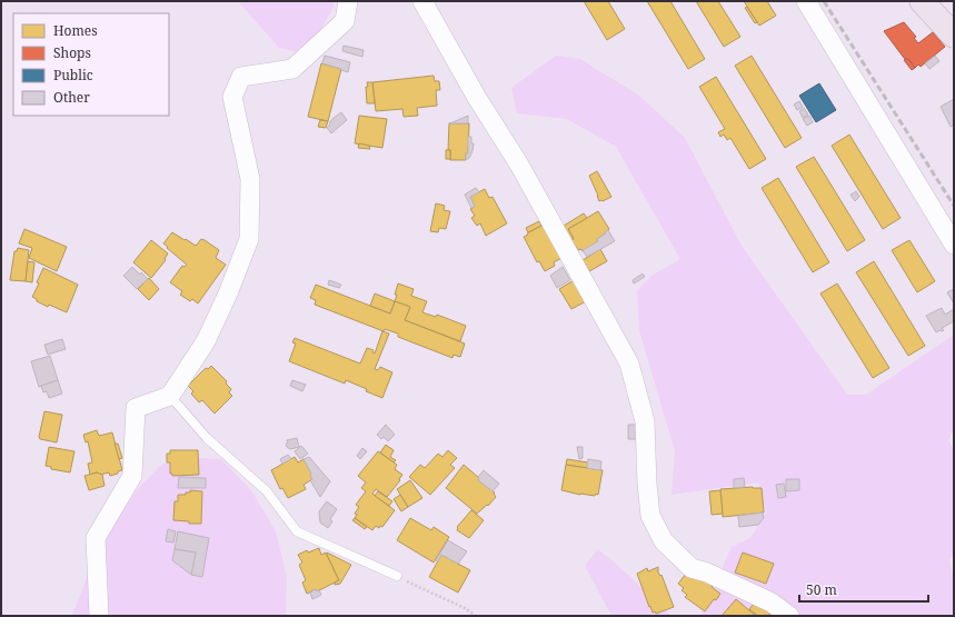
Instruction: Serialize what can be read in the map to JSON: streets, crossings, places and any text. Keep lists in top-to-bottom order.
{
  "legend": [
    "Homes",
    "Shops",
    "Public",
    "Other"
  ],
  "scale_bar": "50 m"
}
